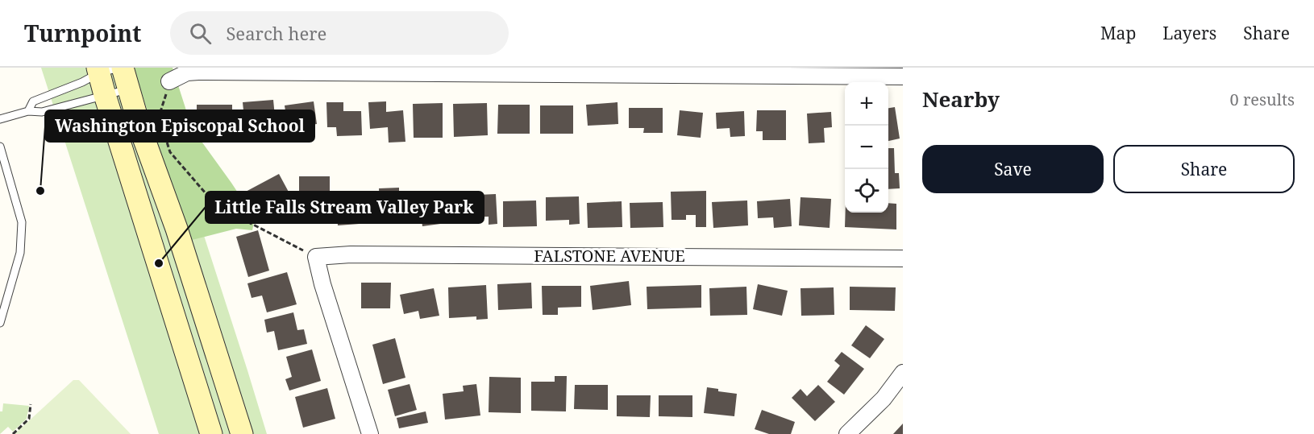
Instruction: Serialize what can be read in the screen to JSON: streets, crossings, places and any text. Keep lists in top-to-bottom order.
{
  "streets": {
    "street": ["FALSTONE AVENUE"]
  },
  "places": ["Washington Episcopal School", "Little Falls Stream Valley Park"],
  "page": {
    "header": "Turnpoint",
    "search": "Search here",
    "nav": ["Map", "Layers", "Share"],
    "heading": ["Nearby", "0 results"],
    "map_buttons": ["+", "−"],
    "buttons": ["Save", "Share"]
  }
}
